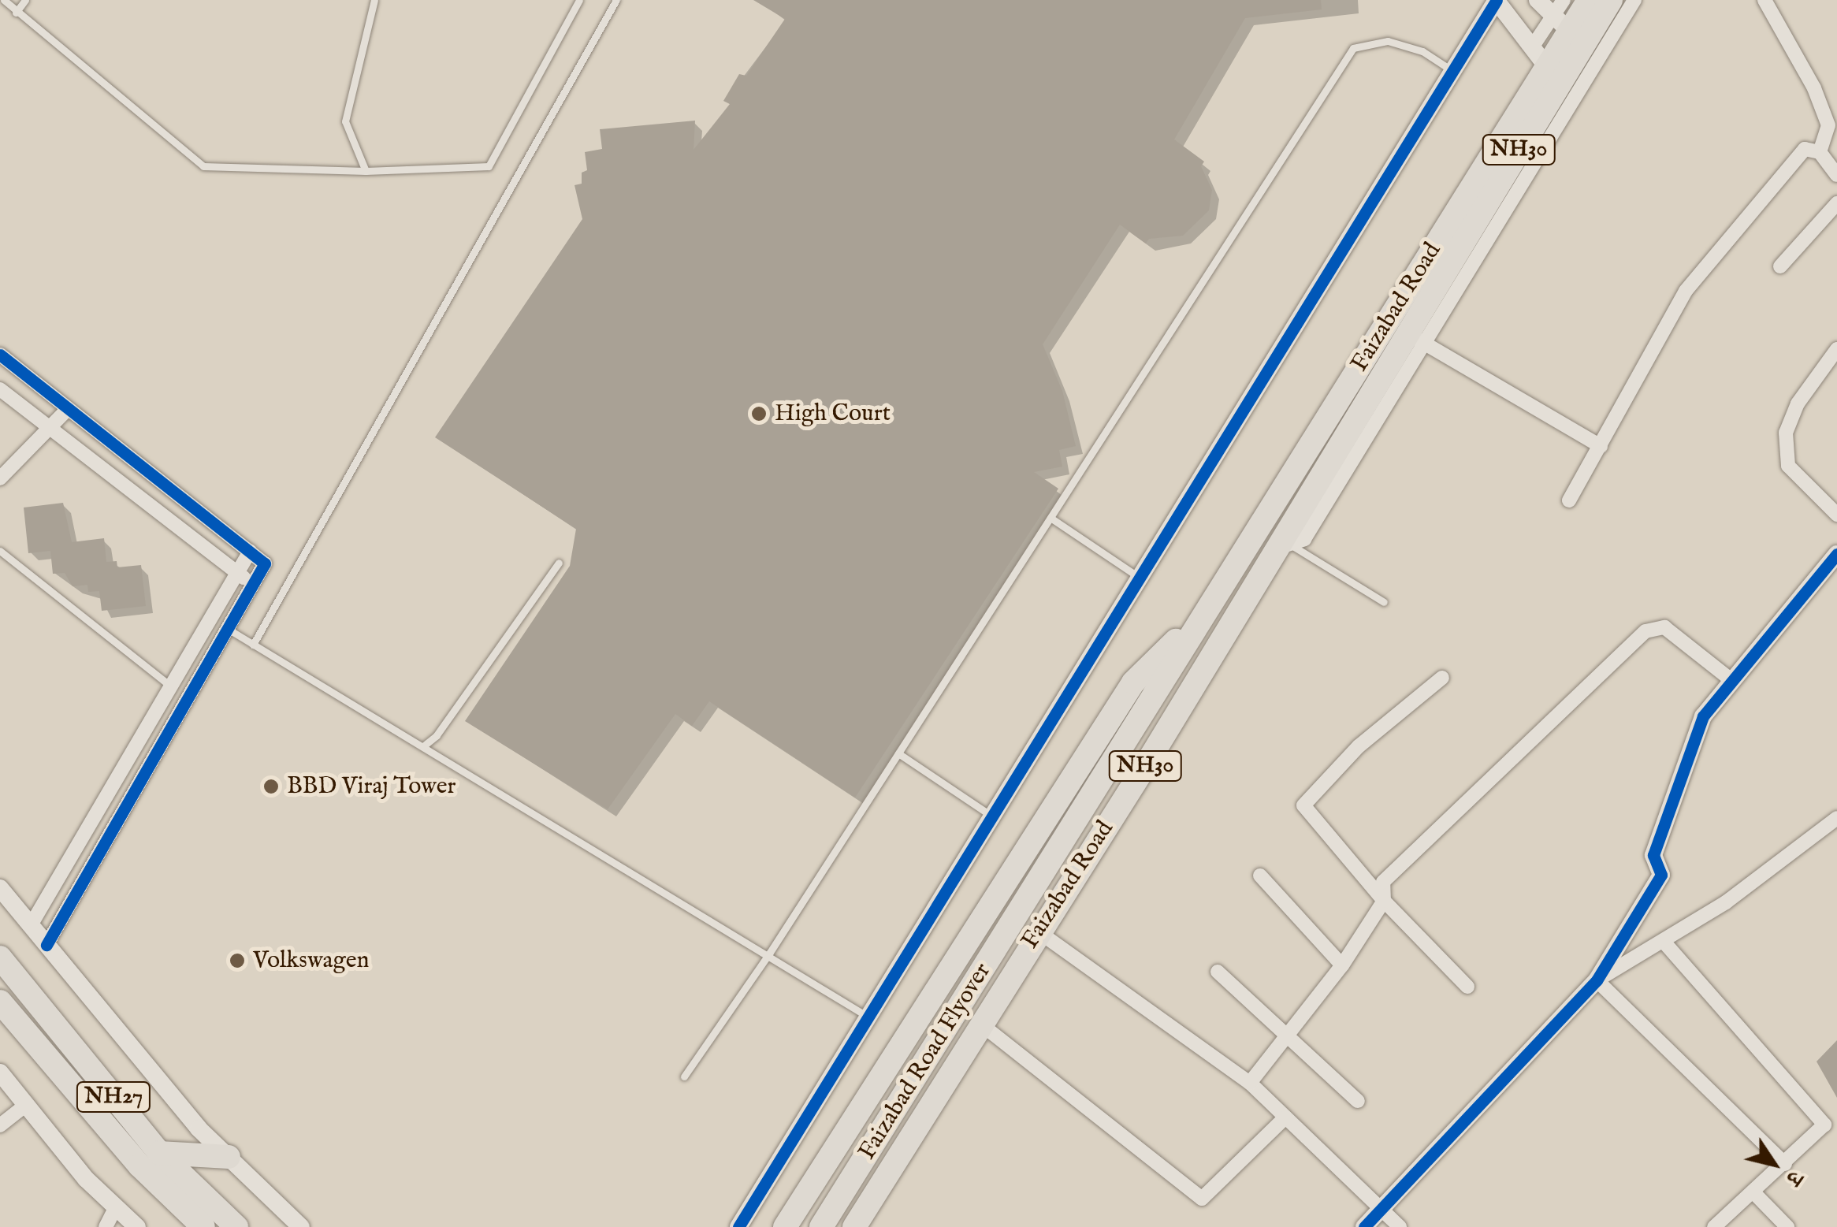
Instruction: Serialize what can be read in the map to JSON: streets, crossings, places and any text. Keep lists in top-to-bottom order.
{
  "streets": {
    "highway": [
      "NH30",
      "Faizabad Road",
      "Faizabad Road Flyover",
      "NH27"
    ]
  },
  "crossings": [
    ["NH30", "Faizabad Road"],
    ["NH30", "Faizabad Road Flyover"],
    ["Faizabad Road", "Faizabad Road Flyover"]
  ],
  "places": ["High Court", "BBD Viraj Tower", "Volkswagen"],
  "north": "bottom right"
}
